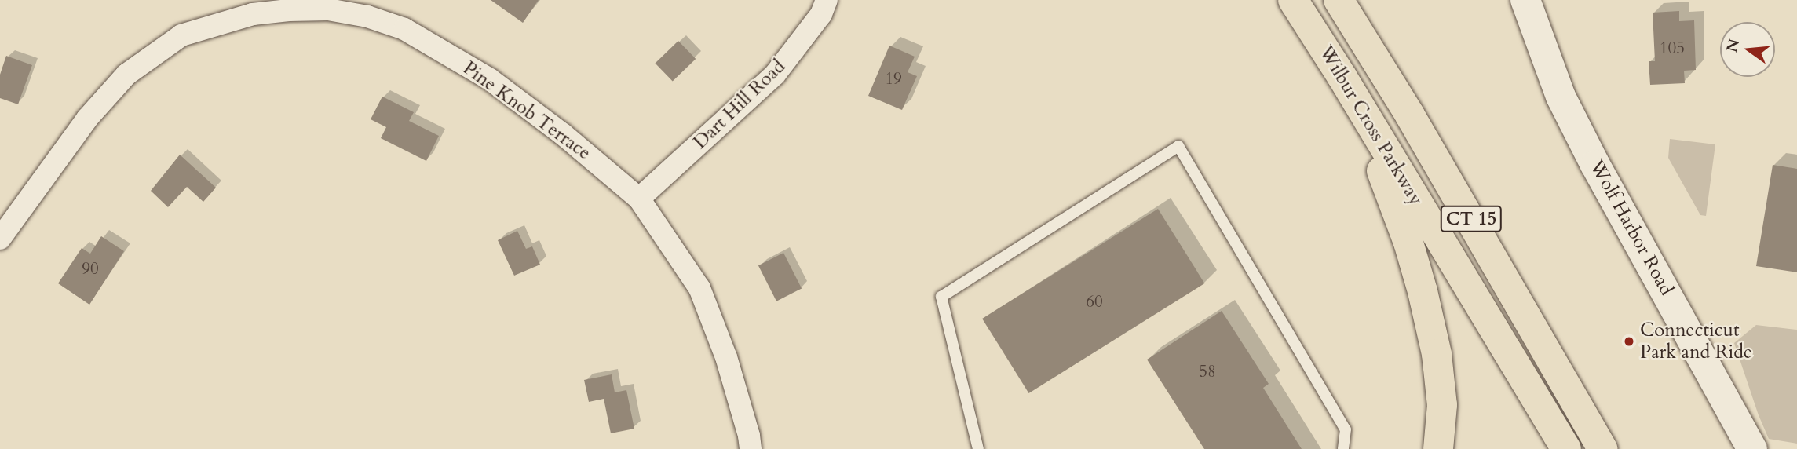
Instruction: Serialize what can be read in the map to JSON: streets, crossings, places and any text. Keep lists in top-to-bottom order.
{
  "streets": {
    "highway": ["Wilbur Cross Parkway", "CT 15"],
    "street": ["Dart Hill Road", "Pine Knob Terrace", "Wolf Harbor Road"]
  },
  "crossings": [
    ["Dart Hill Road", "Pine Knob Terrace"]
  ],
  "places": ["Connecticut Park and Ride"],
  "house_numbers": [
    "105",
    "19",
    "90",
    "60",
    "58"
  ],
  "north": "left"
}
